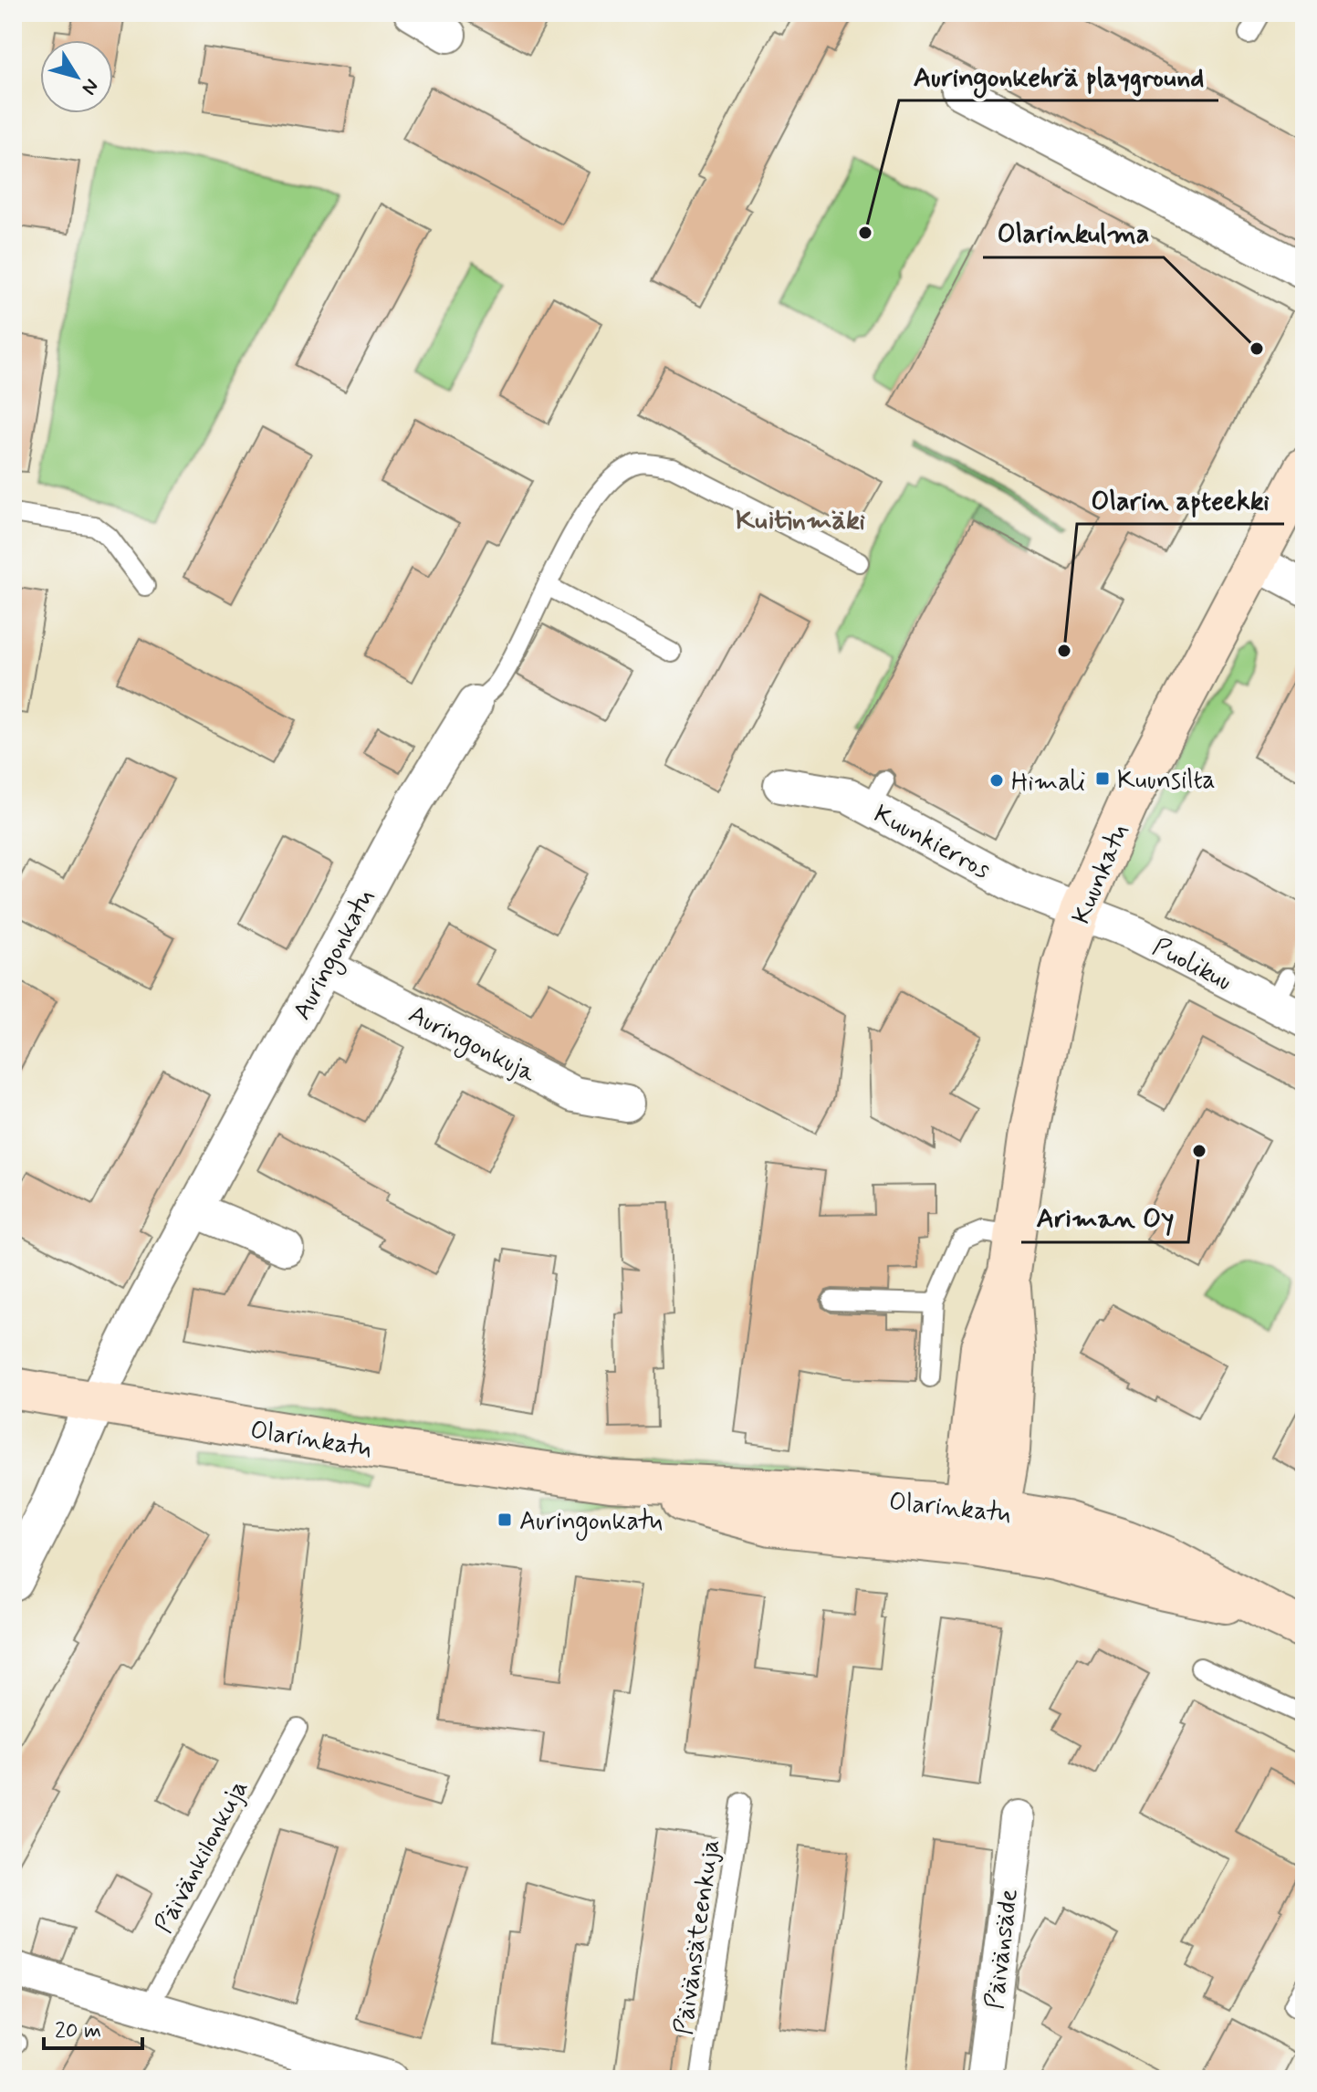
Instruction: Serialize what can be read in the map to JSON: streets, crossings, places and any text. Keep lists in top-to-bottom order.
{
  "streets": {
    "main road": ["Kuunkatu", "Olarinkatu"],
    "street": [
      "Kuunkierros",
      "Auringonkatu",
      "Puolikuu",
      "Auringonkuja",
      "Päivänsäde"
    ],
    "lane": ["Päivänkilonkuja", "Päivänsäteenkuja"]
  },
  "crossings": [
    ["Kuunkierros", "Kuunkatu"],
    ["Kuunkierros", "Puolikuu"],
    ["Kuunkatu", "Puolikuu"],
    ["Kuunkatu", "Olarinkatu"],
    ["Auringonkatu", "Auringonkuja"],
    ["Auringonkatu", "Olarinkatu"]
  ],
  "districts": ["Kuitinmäki"],
  "places": {
    "other": [
      "Auringonkehrä playground",
      "Olarinkulma",
      "Olarin apteekki",
      "Himali",
      "Ariman Oy"
    ],
    "transit": ["Kuunsilta", "Auringonkatu"]
  },
  "scale_bar": "20 m",
  "north": "bottom right"
}
